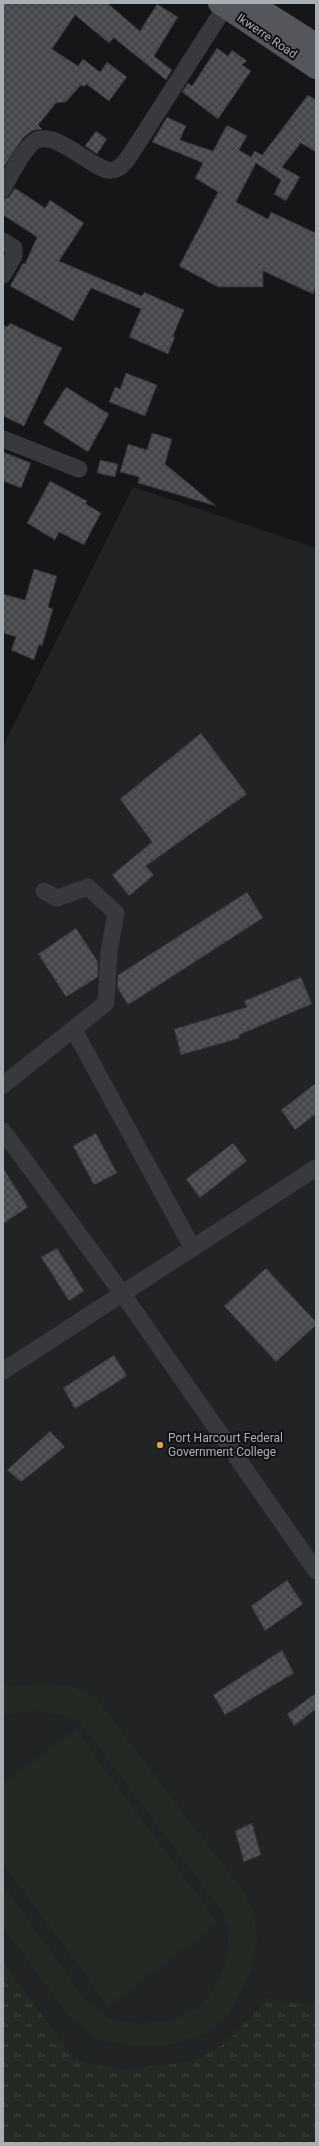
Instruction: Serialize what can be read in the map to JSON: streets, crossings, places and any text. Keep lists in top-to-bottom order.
{
  "streets": {
    "main road": ["Ikwerre Road"]
  },
  "places": ["Port Harcourt Federal Government College"]
}
